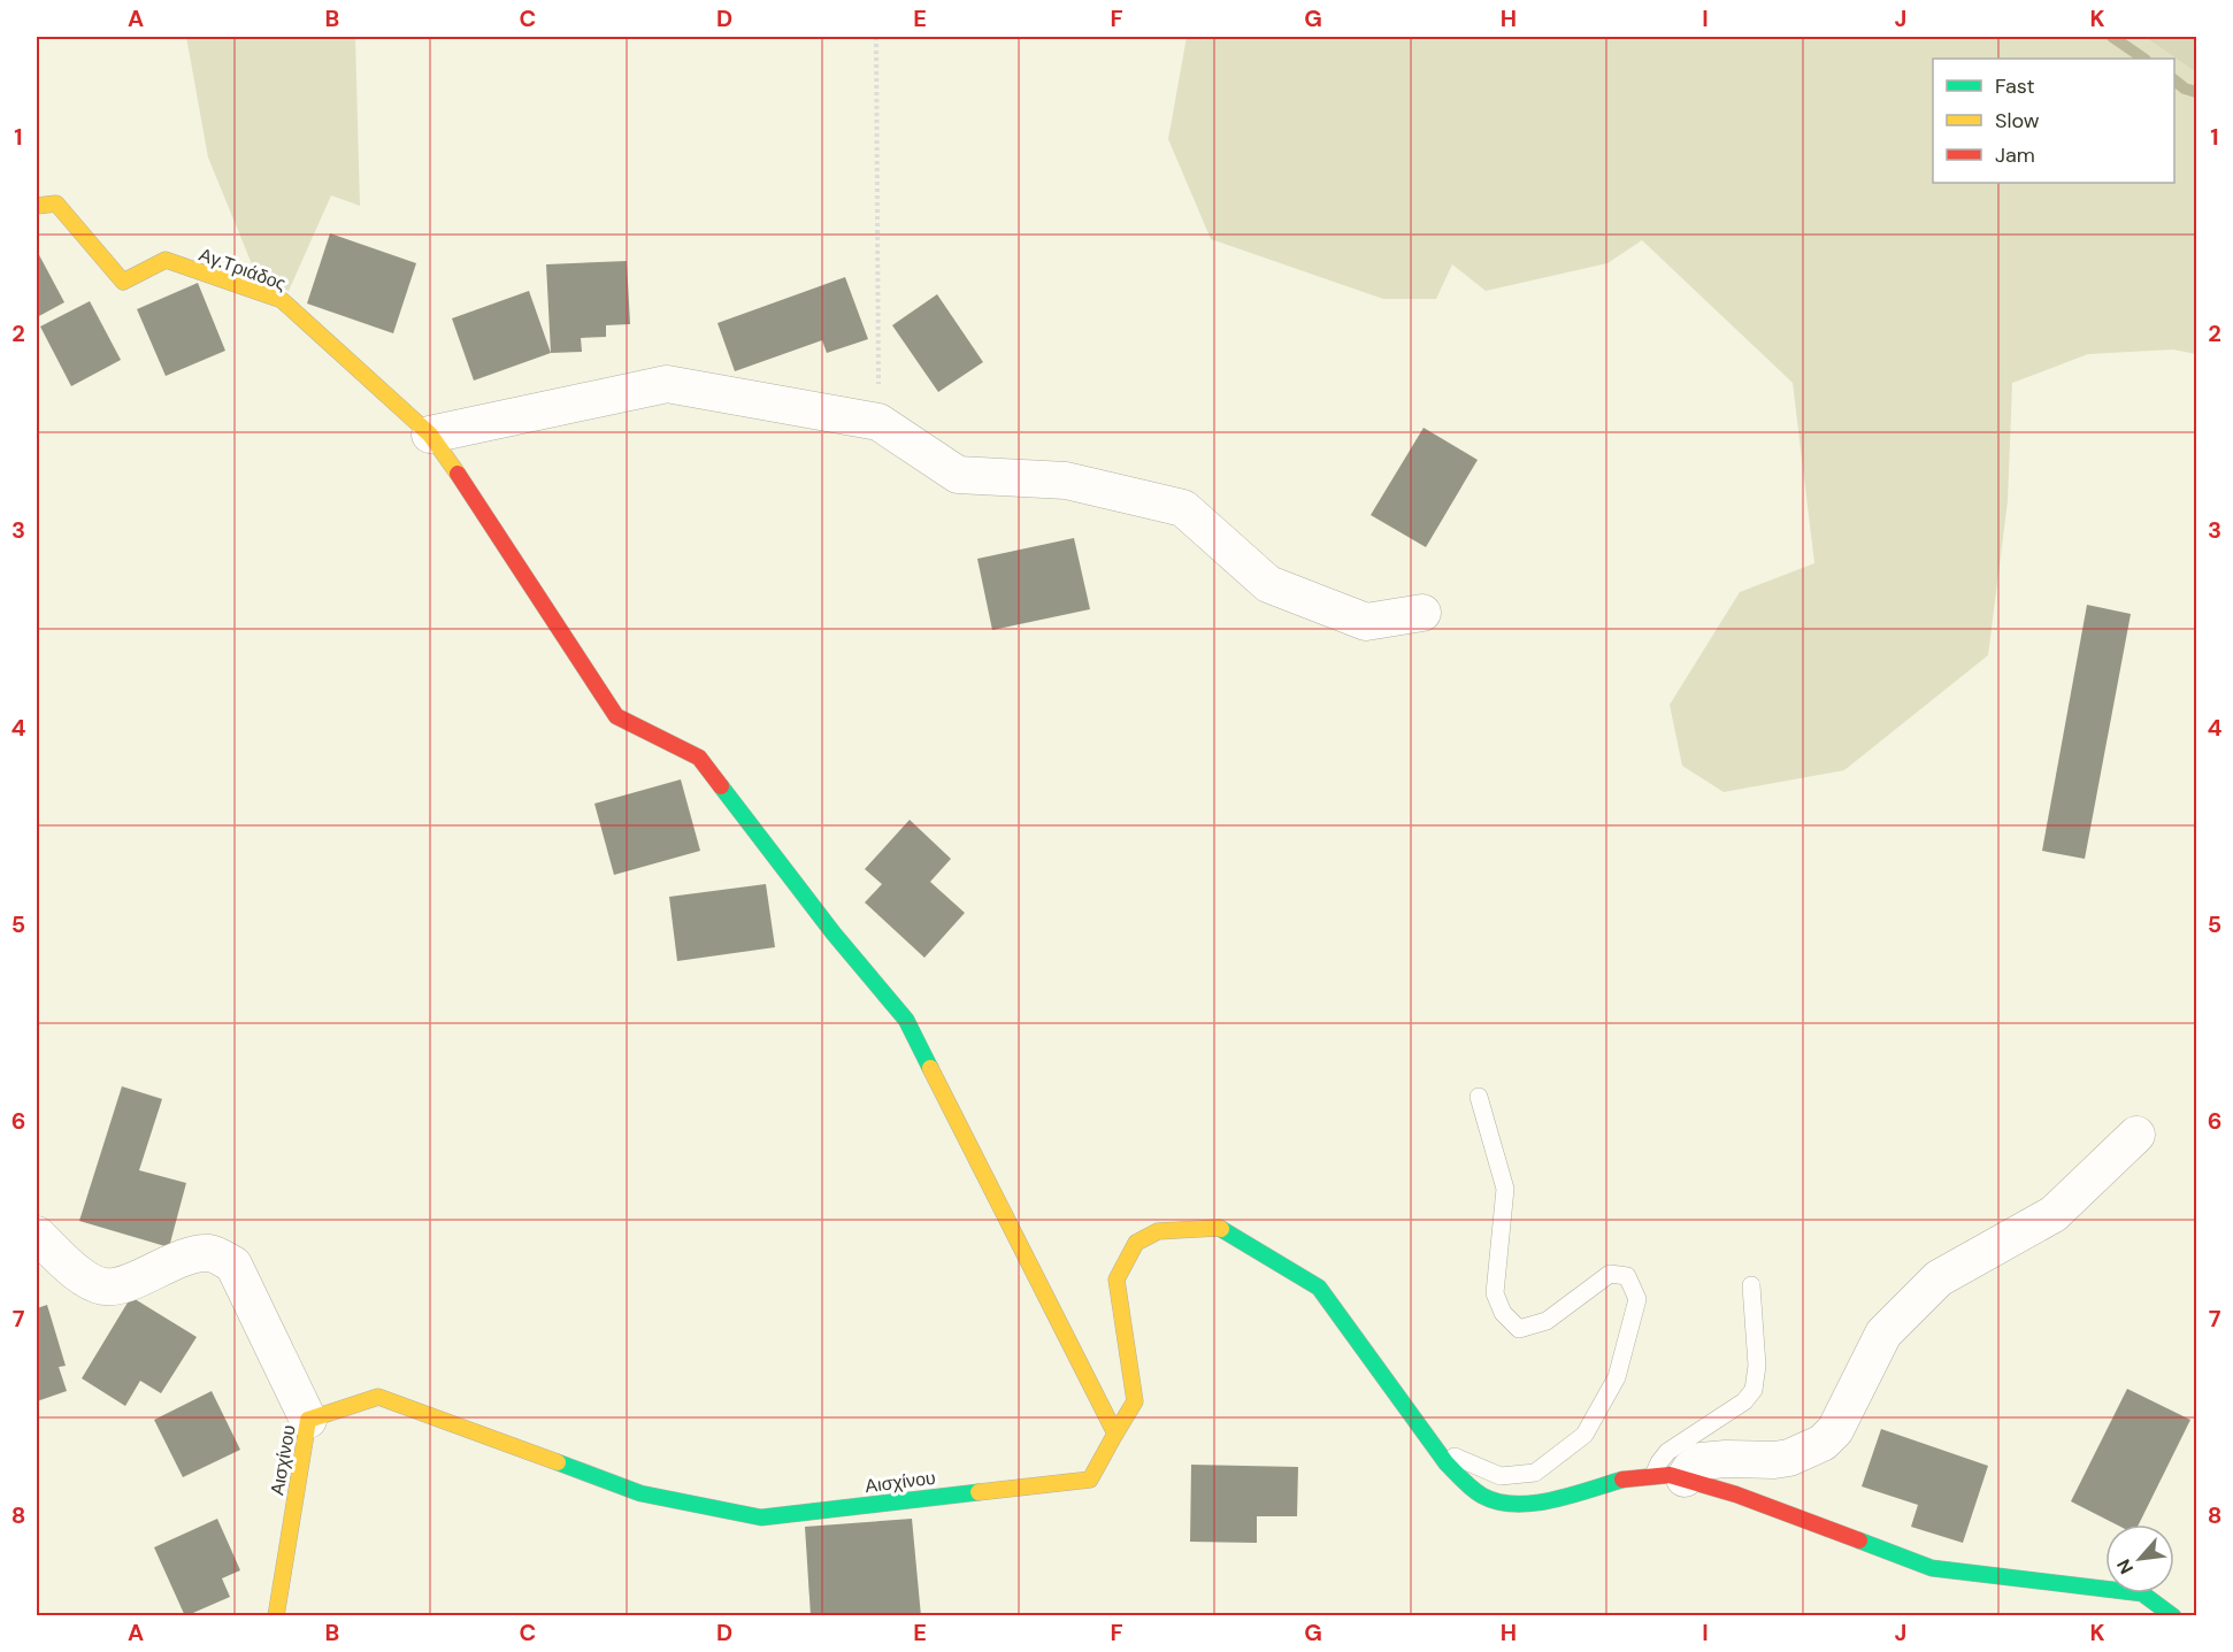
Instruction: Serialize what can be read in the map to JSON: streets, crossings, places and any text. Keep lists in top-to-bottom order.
{
  "streets": {
    "street": ["Αγ.Τριάδος", "Αισχίνου"]
  },
  "legend": ["Fast", "Slow", "Jam"],
  "north": "bottom left",
  "grid": {
    "columns": [
      "A",
      "B",
      "C",
      "D",
      "E",
      "F",
      "G",
      "H",
      "I",
      "J",
      "K"
    ],
    "rows": [
      "1",
      "2",
      "3",
      "4",
      "5",
      "6",
      "7",
      "8"
    ]
  }
}
